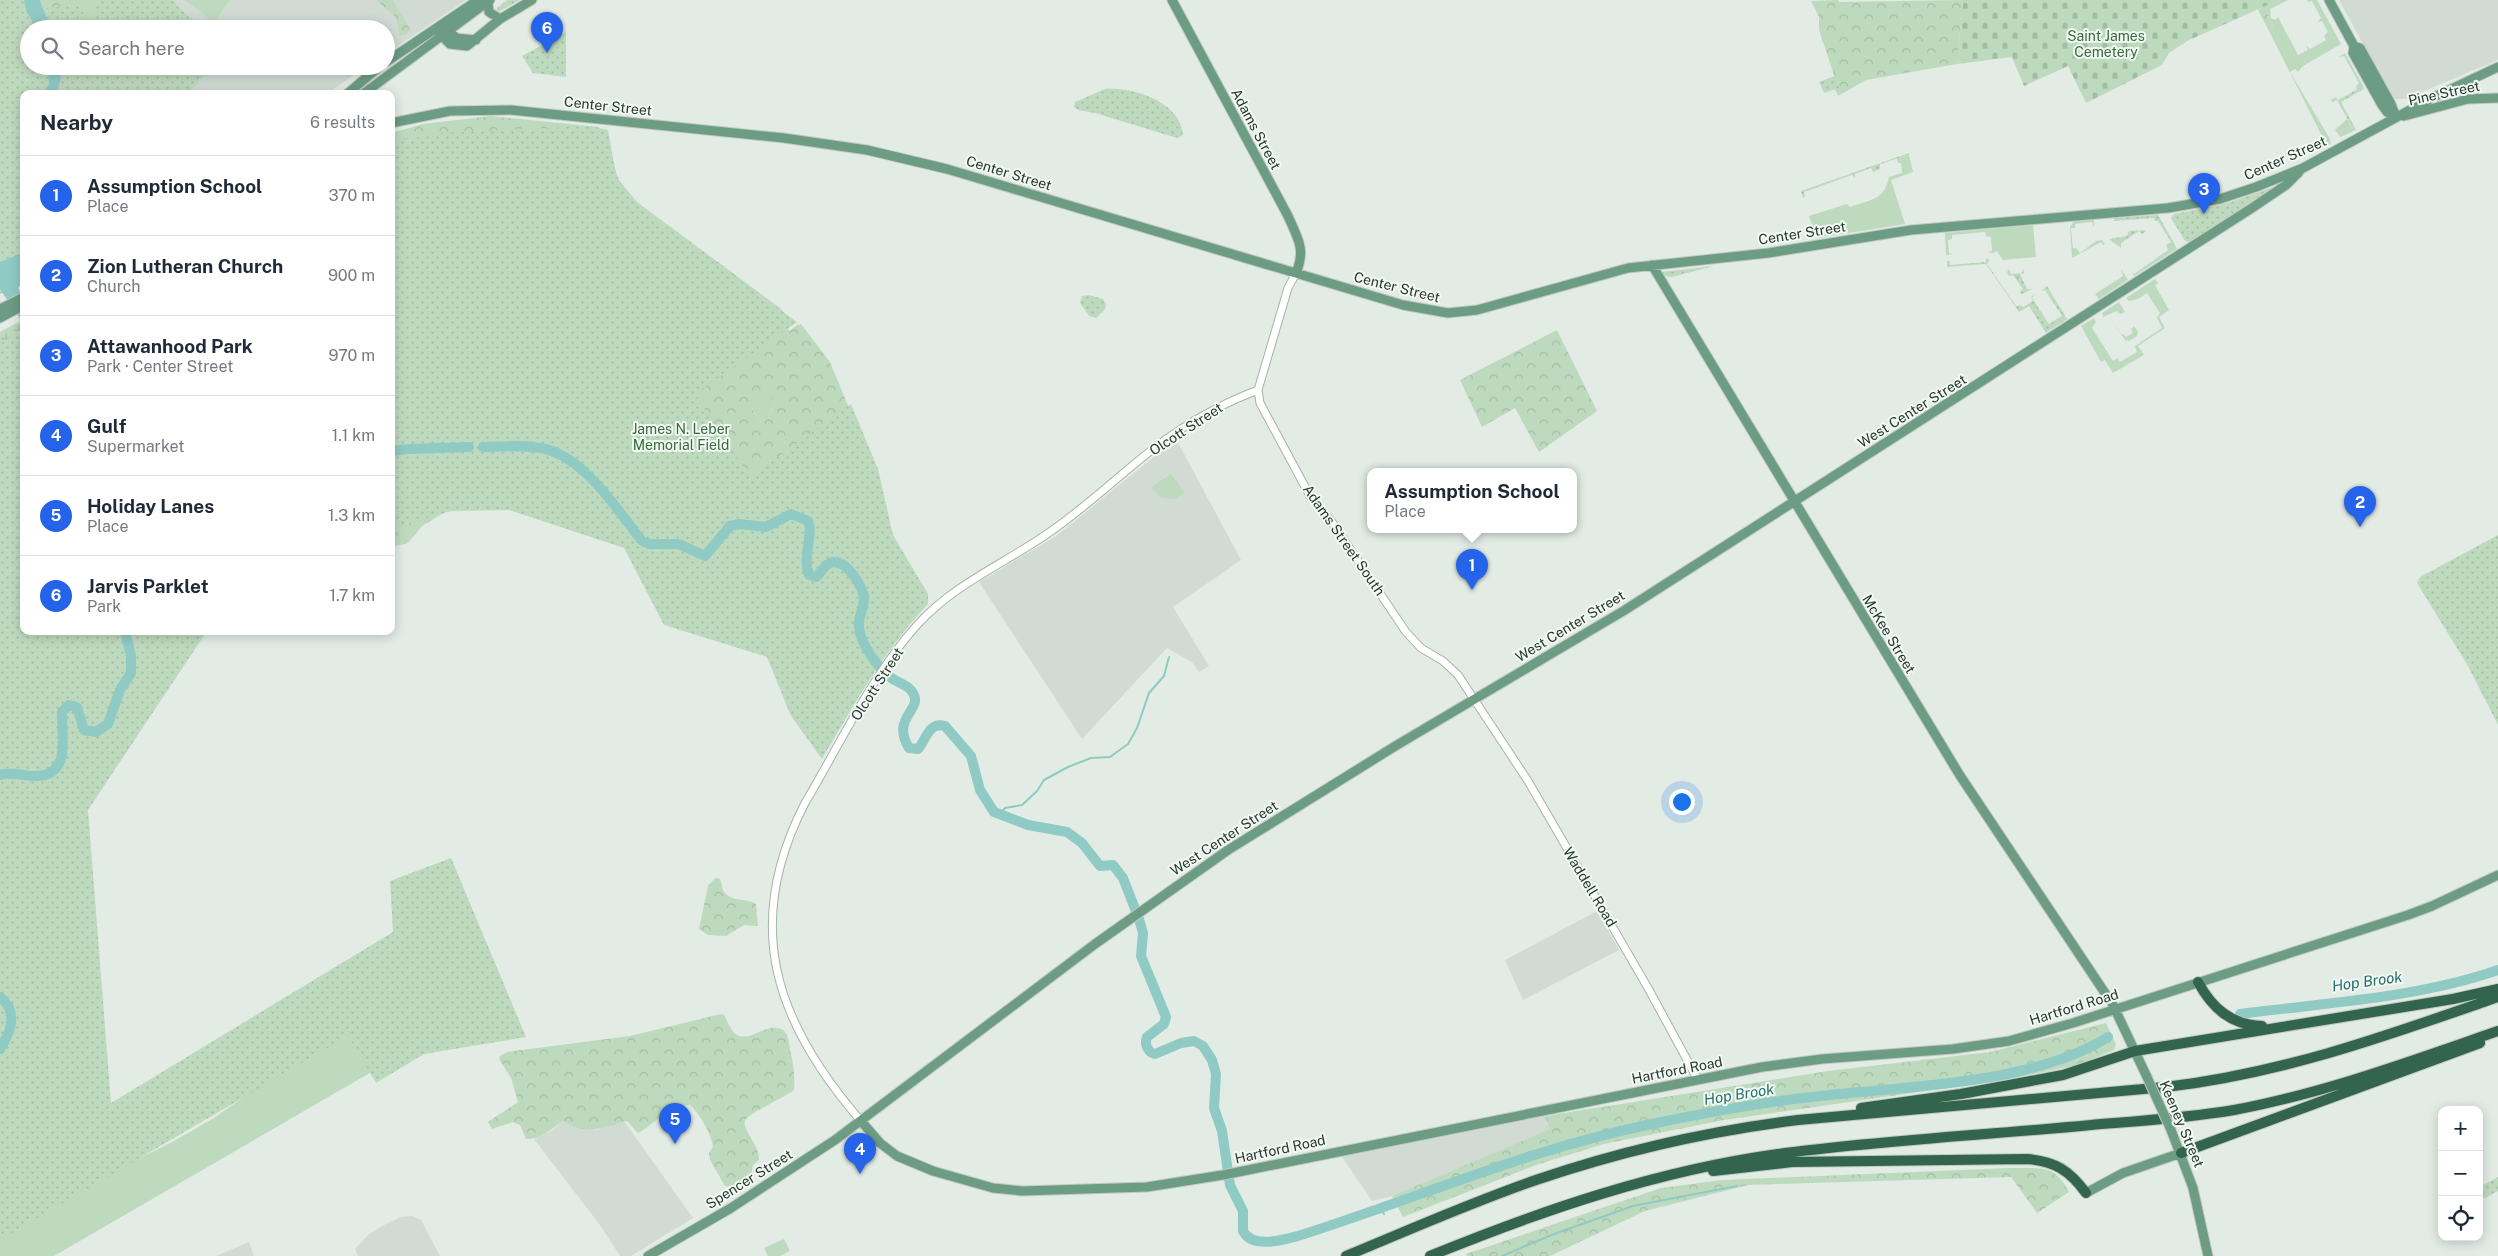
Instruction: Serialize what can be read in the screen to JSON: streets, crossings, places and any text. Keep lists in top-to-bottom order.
{
  "streets": {
    "main road": [
      "Pine Street",
      "Center Street",
      "Adams Street",
      "West Center Street",
      "McKee Street",
      "Hartford Road",
      "Keeney Street",
      "Spencer Street"
    ],
    "street": ["Olcott Street", "Adams Street South", "Waddell Road"]
  },
  "crossings": [
    ["Pine Street", "Center Street"],
    ["Center Street", "Adams Street"],
    ["Center Street", "West Center Street"],
    ["Center Street", "McKee Street"],
    ["West Center Street", "Olcott Street"],
    ["West Center Street", "Adams Street South"],
    ["West Center Street", "McKee Street"],
    ["West Center Street", "Waddell Road"],
    ["West Center Street", "Hartford Road"],
    ["West Center Street", "Spencer Street"],
    ["Olcott Street", "Adams Street South"],
    ["Olcott Street", "Hartford Road"],
    ["Olcott Street", "Spencer Street"],
    ["Adams Street South", "Waddell Road"],
    ["McKee Street", "Hartford Road"],
    ["McKee Street", "Keeney Street"],
    ["Waddell Road", "Hartford Road"],
    ["Hartford Road", "Keeney Street"],
    ["Hartford Road", "Spencer Street"]
  ],
  "water": ["Hop Brook"],
  "parks": ["Saint James Cemetery", "James N. Leber Memorial Field"],
  "page": {
    "pins": [
      "6",
      "3",
      "2",
      "1",
      "5",
      "4"
    ],
    "search": "Search here",
    "heading": ["Nearby", "6 results"],
    "list": [
      {
        "mark": "1",
        "name": "Assumption School",
        "note": "Place",
        "value": "370 m"
      },
      {
        "mark": "2",
        "name": "Zion Lutheran Church",
        "note": "Church",
        "value": "900 m"
      },
      {
        "mark": "3",
        "name": "Attawanhood Park",
        "note": "Park · Center Street",
        "value": "970 m"
      },
      {
        "mark": "4",
        "name": "Gulf",
        "note": "Supermarket",
        "value": "1.1 km"
      },
      {
        "mark": "5",
        "name": "Holiday Lanes",
        "note": "Place",
        "value": "1.3 km"
      },
      {
        "mark": "6",
        "name": "Jarvis Parklet",
        "note": "Park",
        "value": "1.7 km"
      }
    ],
    "popup": ["Assumption School", "Place"],
    "map_buttons": ["+", "−"]
  }
}
